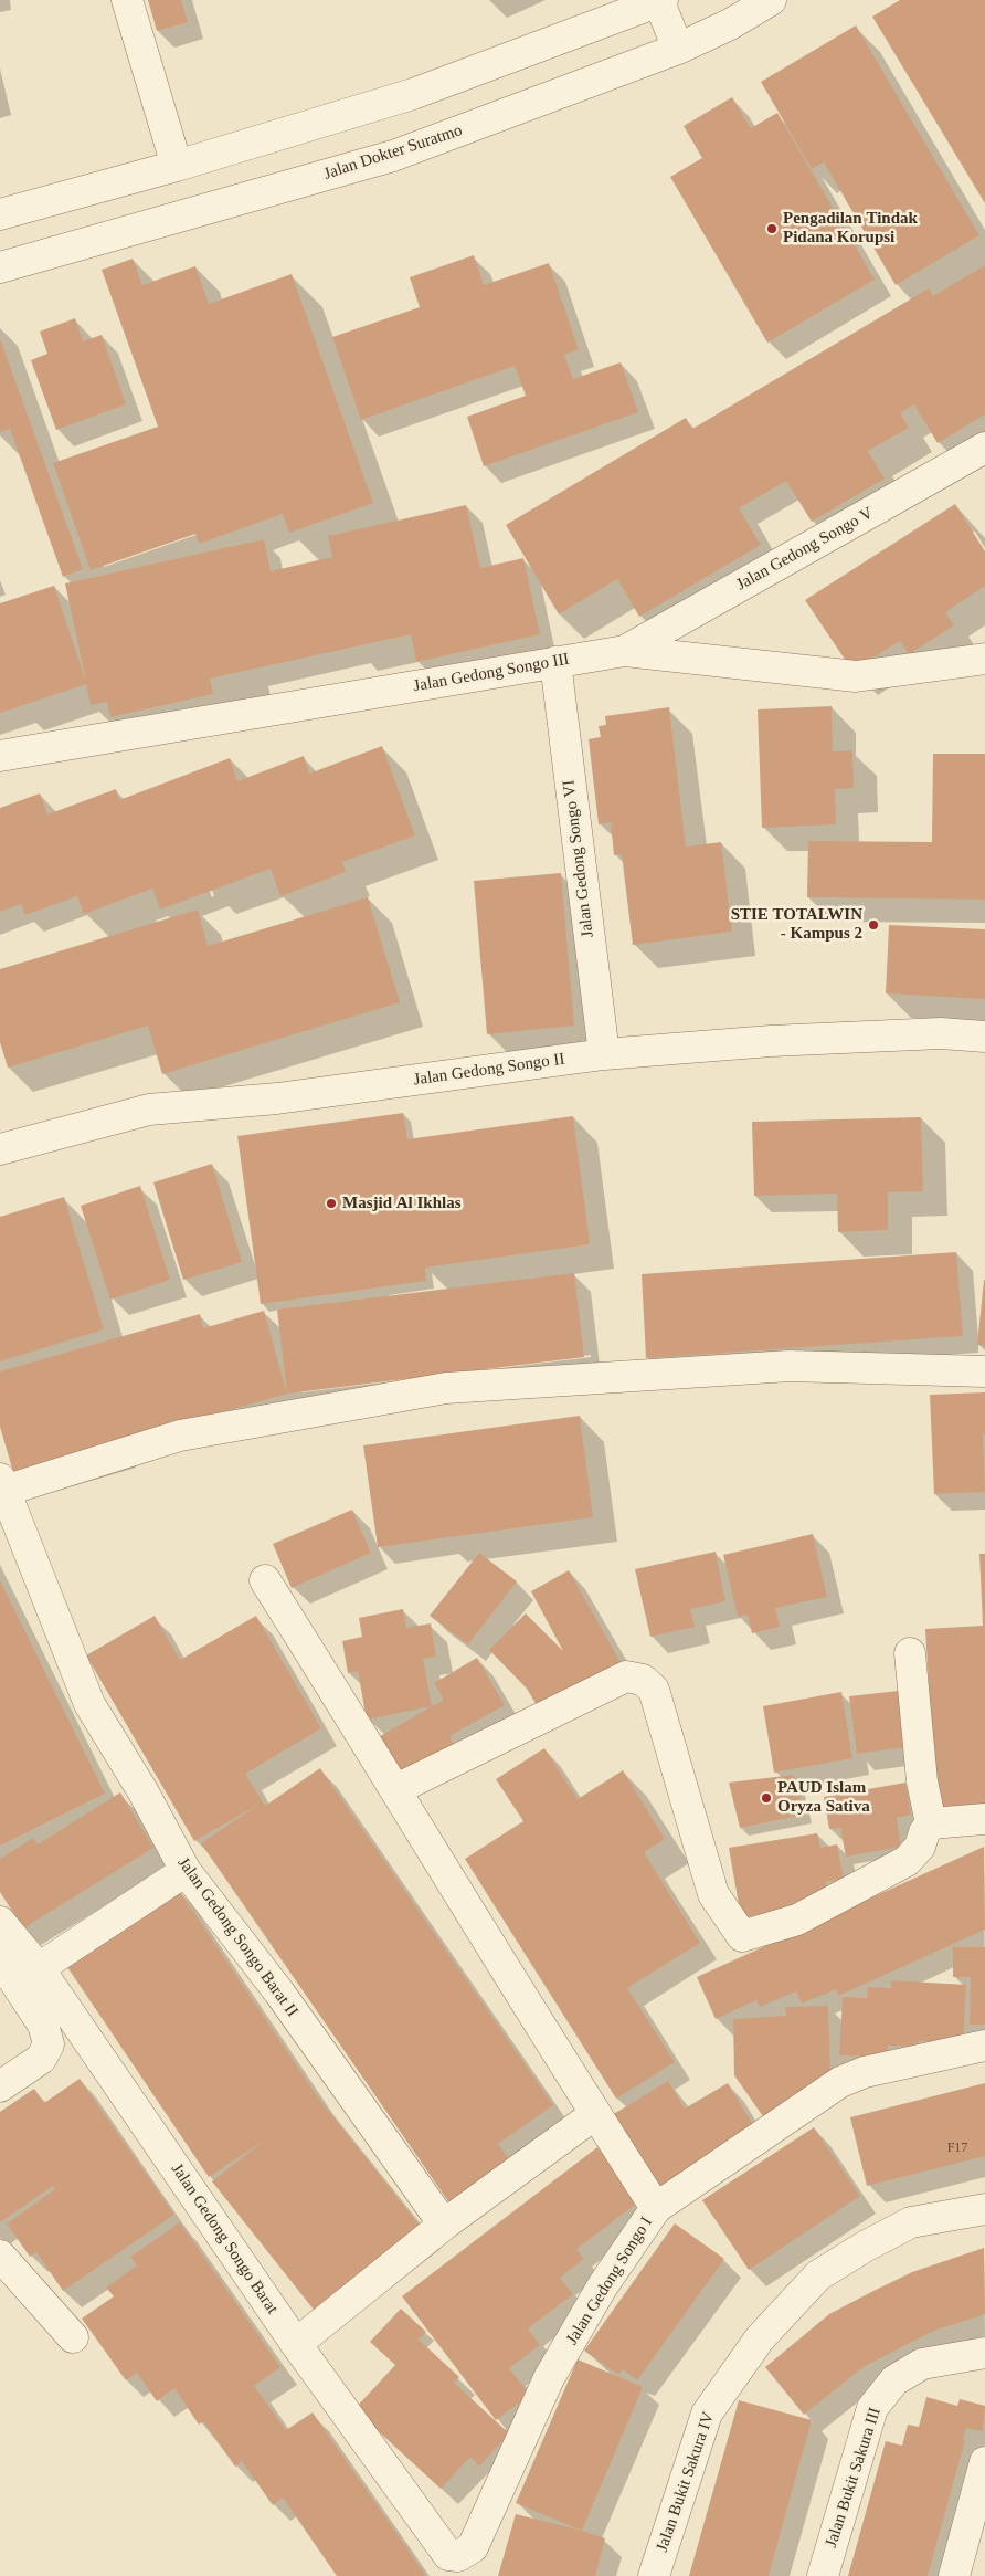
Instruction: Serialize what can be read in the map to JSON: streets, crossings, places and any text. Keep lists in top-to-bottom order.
{
  "streets": {
    "street": [
      "Jalan Dokter Suratmo",
      "Jalan Gedong Songo V",
      "Jalan Gedong Songo III",
      "Jalan Gedong Songo VI",
      "Jalan Gedong Songo II",
      "Jalan Gedong Songo Barat II",
      "Jalan Gedong Songo Barat",
      "Jalan Gedong Songo I",
      "Jalan Bukit Sakura III",
      "Jalan Bukit Sakura IV"
    ]
  },
  "crossings": [
    ["Jalan Gedong Songo V", "Jalan Gedong Songo III"],
    ["Jalan Gedong Songo III", "Jalan Gedong Songo VI"],
    ["Jalan Gedong Songo VI", "Jalan Gedong Songo II"],
    ["Jalan Gedong Songo Barat", "Jalan Gedong Songo I"]
  ],
  "places": [
    "Pengadilan Tindak Pidana Korupsi",
    "STIE TOTALWIN - Kampus 2",
    "Masjid Al Ikhlas",
    "PAUD Islam Oryza Sativa"
  ],
  "house_numbers": ["F17"]
}
